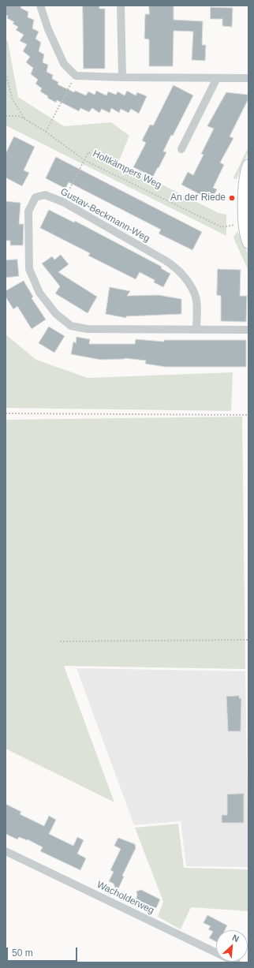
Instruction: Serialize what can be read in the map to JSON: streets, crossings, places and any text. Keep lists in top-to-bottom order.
{
  "streets": {
    "street": ["Gustav-Beckmann-Weg", "Wacholderweg"],
    "path": ["Holtkämpers Weg"]
  },
  "crossings": [
    ["Holtkämpers Weg", "Gustav-Beckmann-Weg"]
  ],
  "places": ["An der Riede"],
  "scale_bar": "50 m",
  "north": "top right"
}
